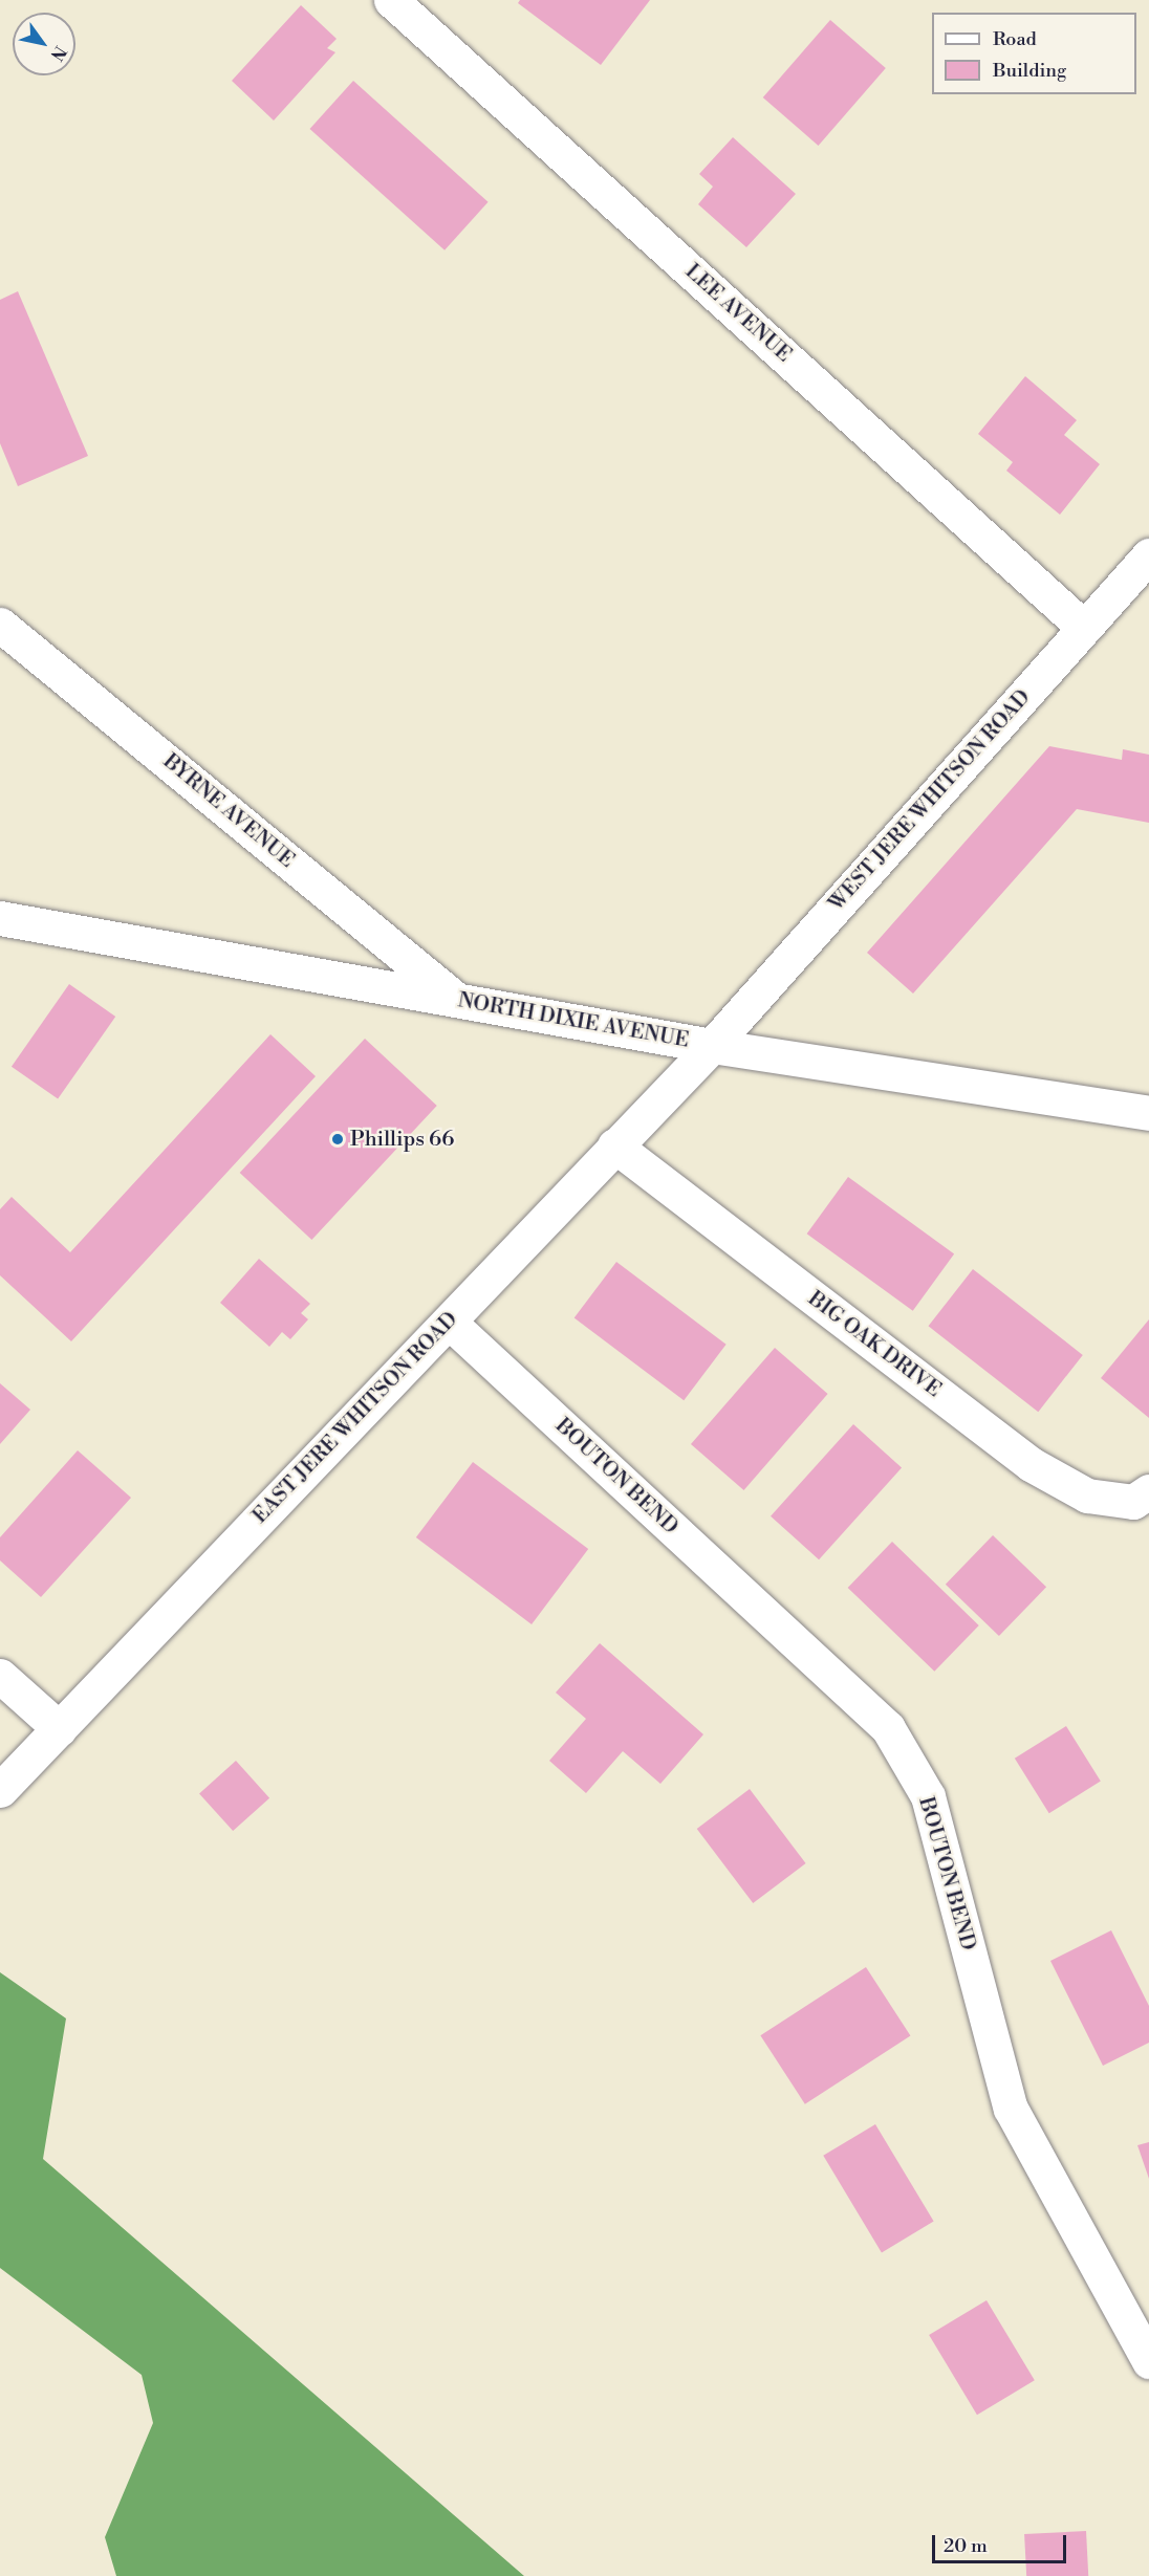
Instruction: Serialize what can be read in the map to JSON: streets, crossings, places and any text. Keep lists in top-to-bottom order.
{
  "streets": {
    "street": [
      "LEE AVENUE",
      "WEST JERE WHITSON ROAD",
      "BYRNE AVENUE",
      "NORTH DIXIE AVENUE",
      "BIG OAK DRIVE",
      "EAST JERE WHITSON ROAD",
      "BOUTON BEND"
    ]
  },
  "crossings": [
    ["LEE AVENUE", "WEST JERE WHITSON ROAD"],
    ["WEST JERE WHITSON ROAD", "NORTH DIXIE AVENUE"],
    ["WEST JERE WHITSON ROAD", "EAST JERE WHITSON ROAD"],
    ["BYRNE AVENUE", "NORTH DIXIE AVENUE"],
    ["NORTH DIXIE AVENUE", "EAST JERE WHITSON ROAD"],
    ["BIG OAK DRIVE", "EAST JERE WHITSON ROAD"],
    ["EAST JERE WHITSON ROAD", "BOUTON BEND"]
  ],
  "places": ["Phillips 66"],
  "legend": ["Road", "Building"],
  "scale_bar": "20 m",
  "north": "bottom right"
}
